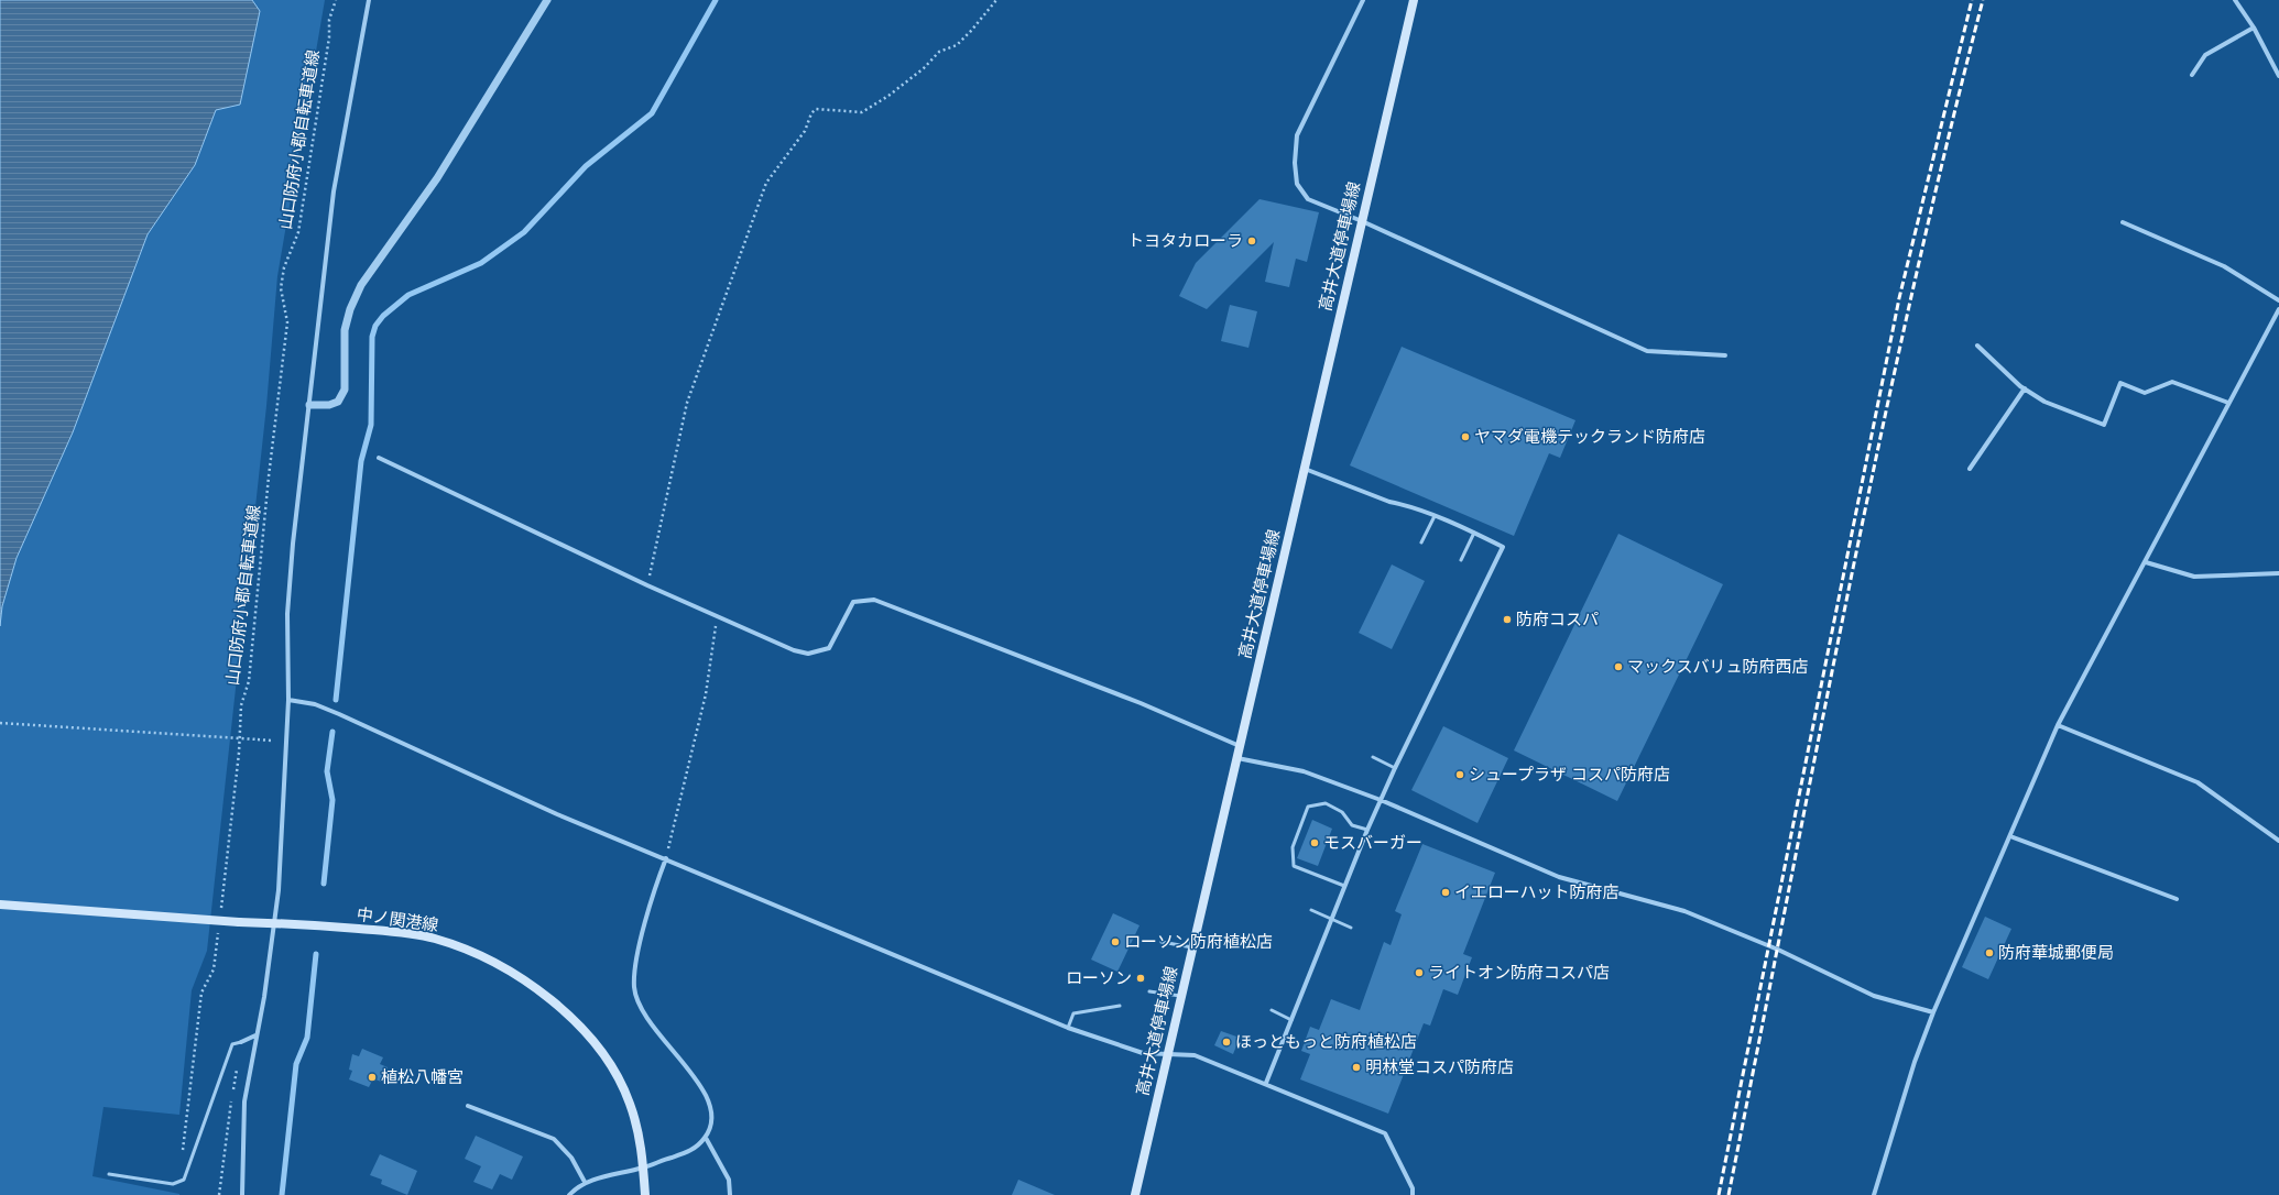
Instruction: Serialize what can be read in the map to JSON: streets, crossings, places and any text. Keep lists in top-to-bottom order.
{
  "streets": {
    "main road": ["高井大道停車場線", "中ノ関港線"],
    "path": ["山口防府小郡自転車道線"]
  },
  "places": [
    "トヨタカローラ",
    "ヤマダ電機テックランド防府店",
    "防府コスパ",
    "マックスバリュ防府西店",
    "シュープラザ コスパ防府店",
    "モスバーガー",
    "イエローハット防府店",
    "ローソン防府植松店",
    "防府華城郵便局",
    "ライトオン防府コスパ店",
    "ローソン",
    "ほっともっと防府植松店",
    "明林堂コスパ防府店",
    "植松八幡宮"
  ]
}
